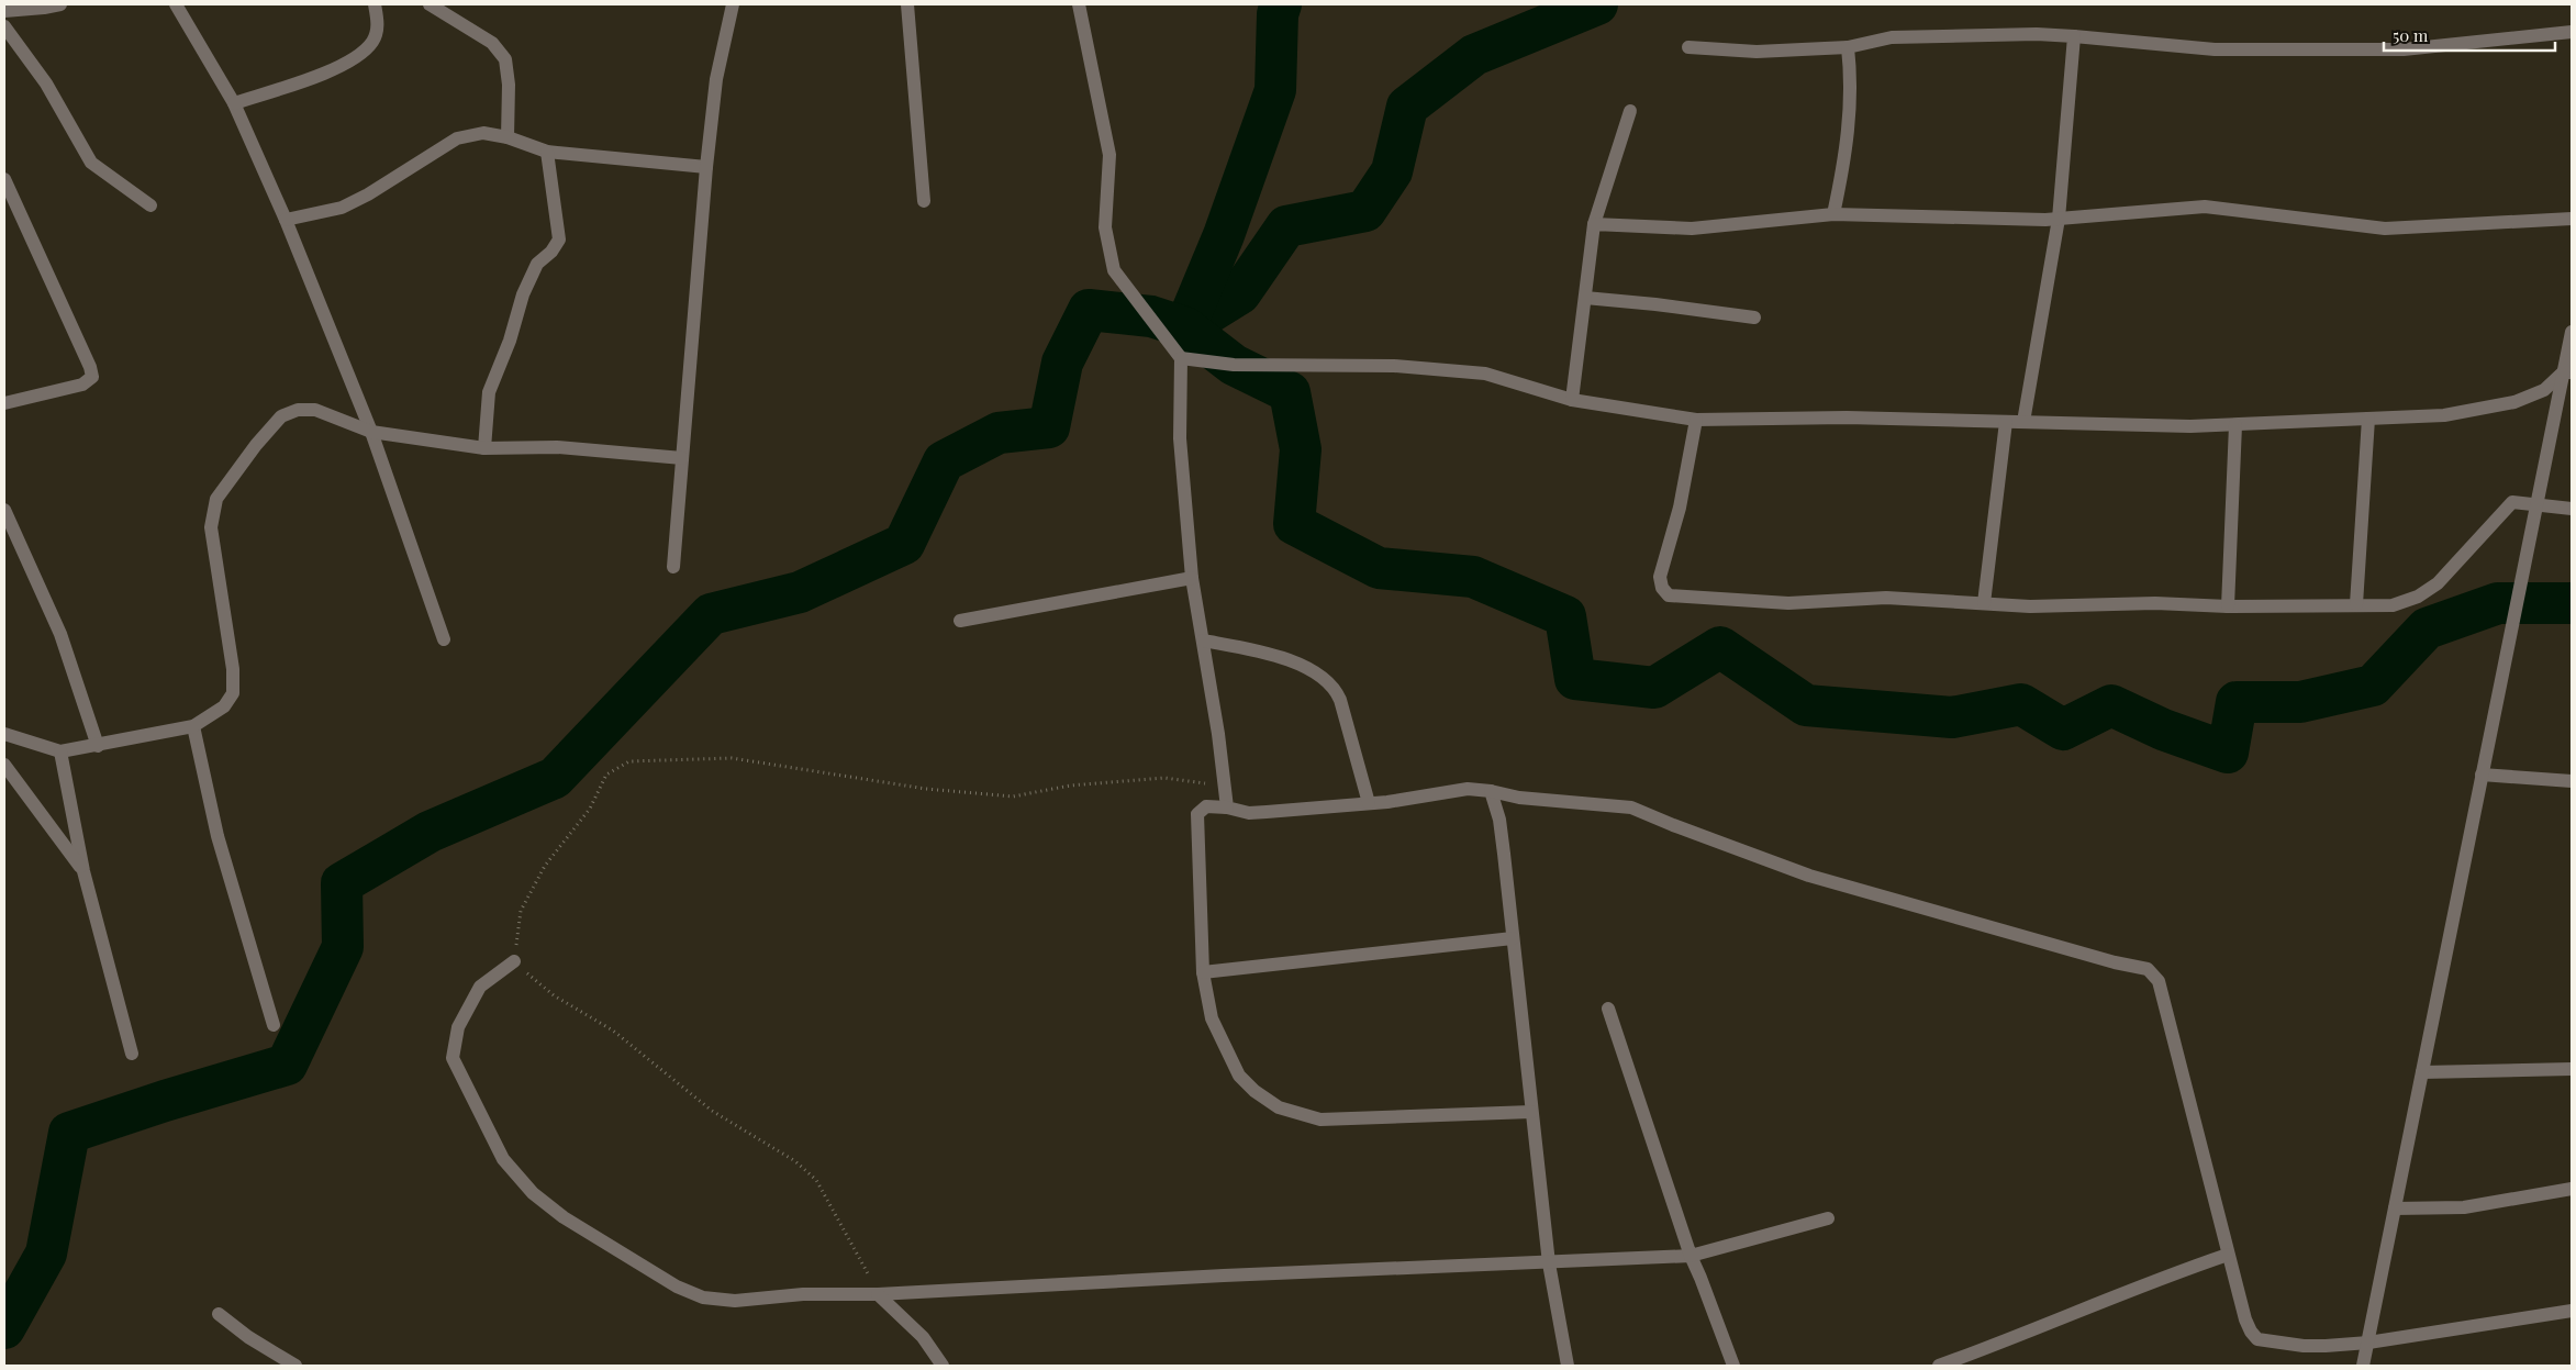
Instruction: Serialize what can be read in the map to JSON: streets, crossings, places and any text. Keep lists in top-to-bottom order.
{
  "scale_bar": "50 m"
}
